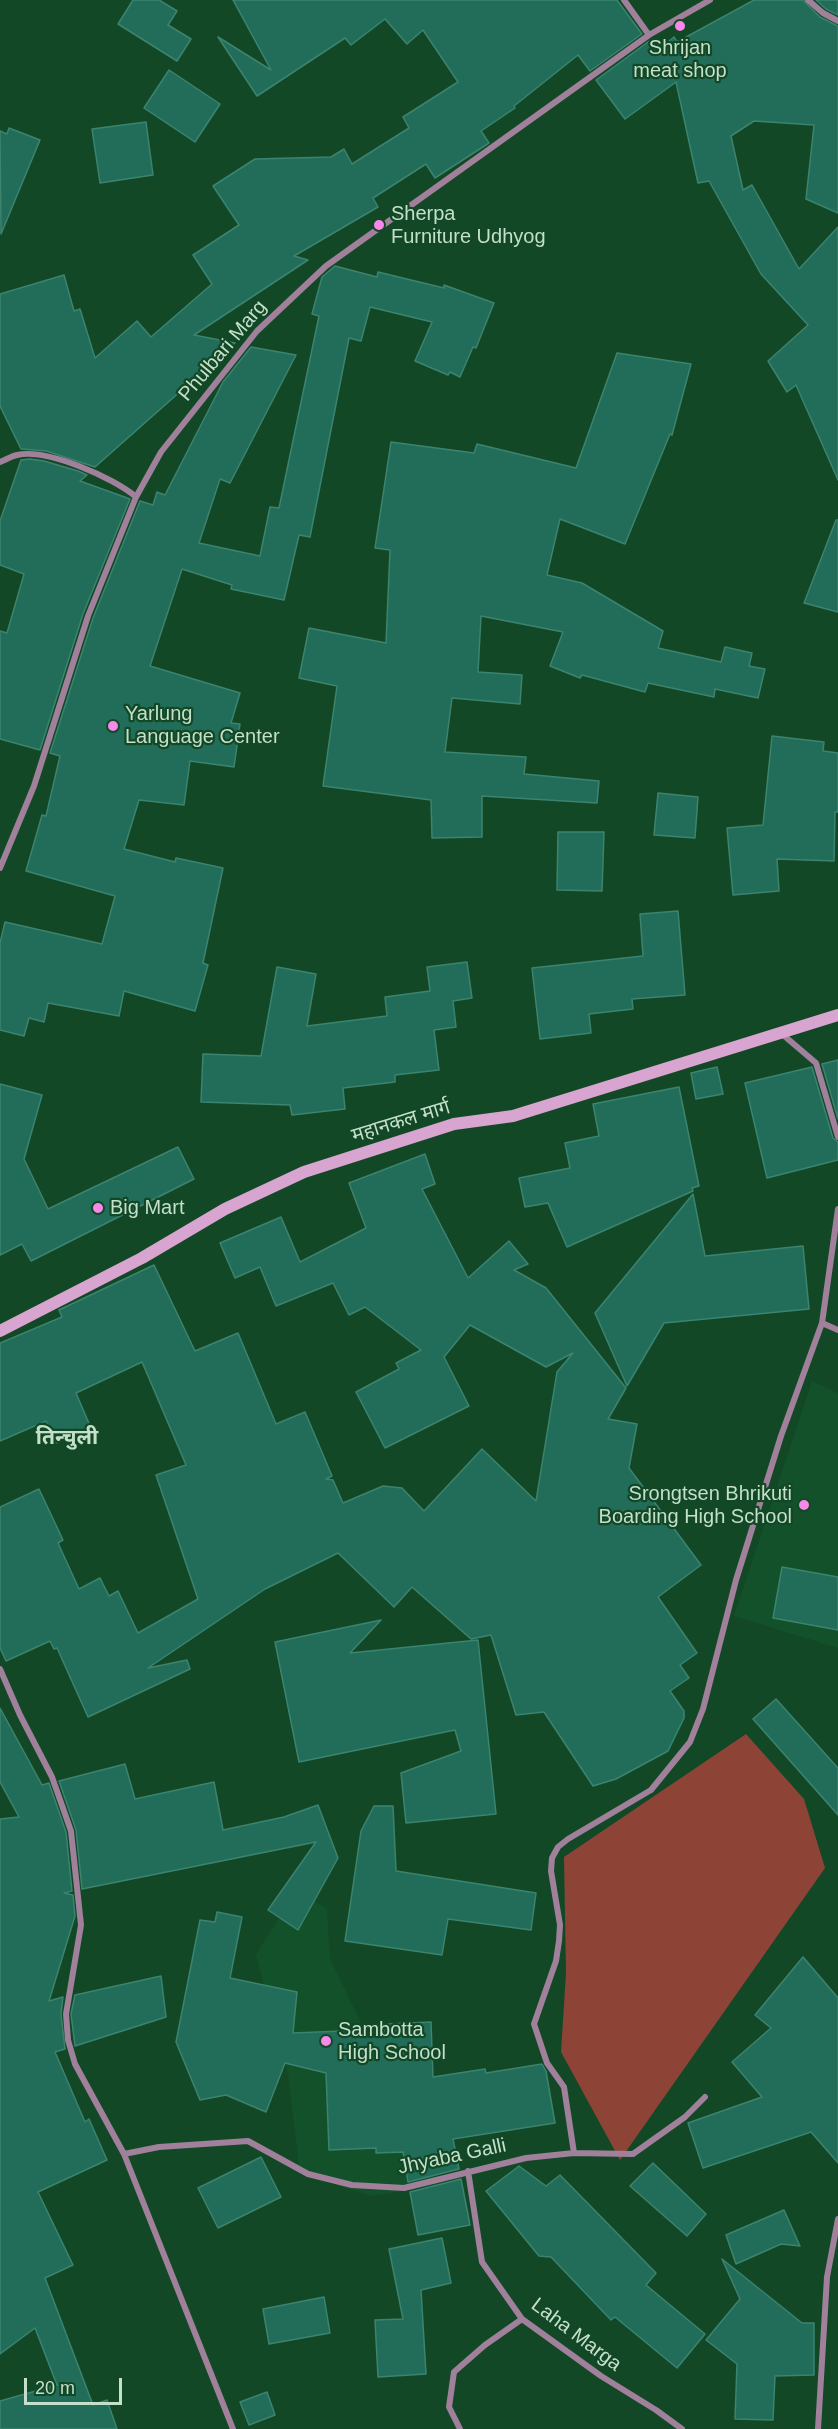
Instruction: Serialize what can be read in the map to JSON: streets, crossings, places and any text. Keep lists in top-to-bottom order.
{
  "streets": {
    "main road": ["महानकल मार्ग"],
    "street": ["Phulbari Marg", "Jhyaba Galli", "Laha Marga"]
  },
  "crossings": [
    ["Jhyaba Galli", "Laha Marga"]
  ],
  "districts": ["तिन्चुली"],
  "places": [
    "Shrijan meat shop",
    "Sherpa Furniture Udhyog",
    "Yarlung Language Center",
    "Big Mart",
    "Srongtsen Bhrikuti Boarding High School",
    "Sambotta High School"
  ],
  "scale_bar": "20 m"
}
